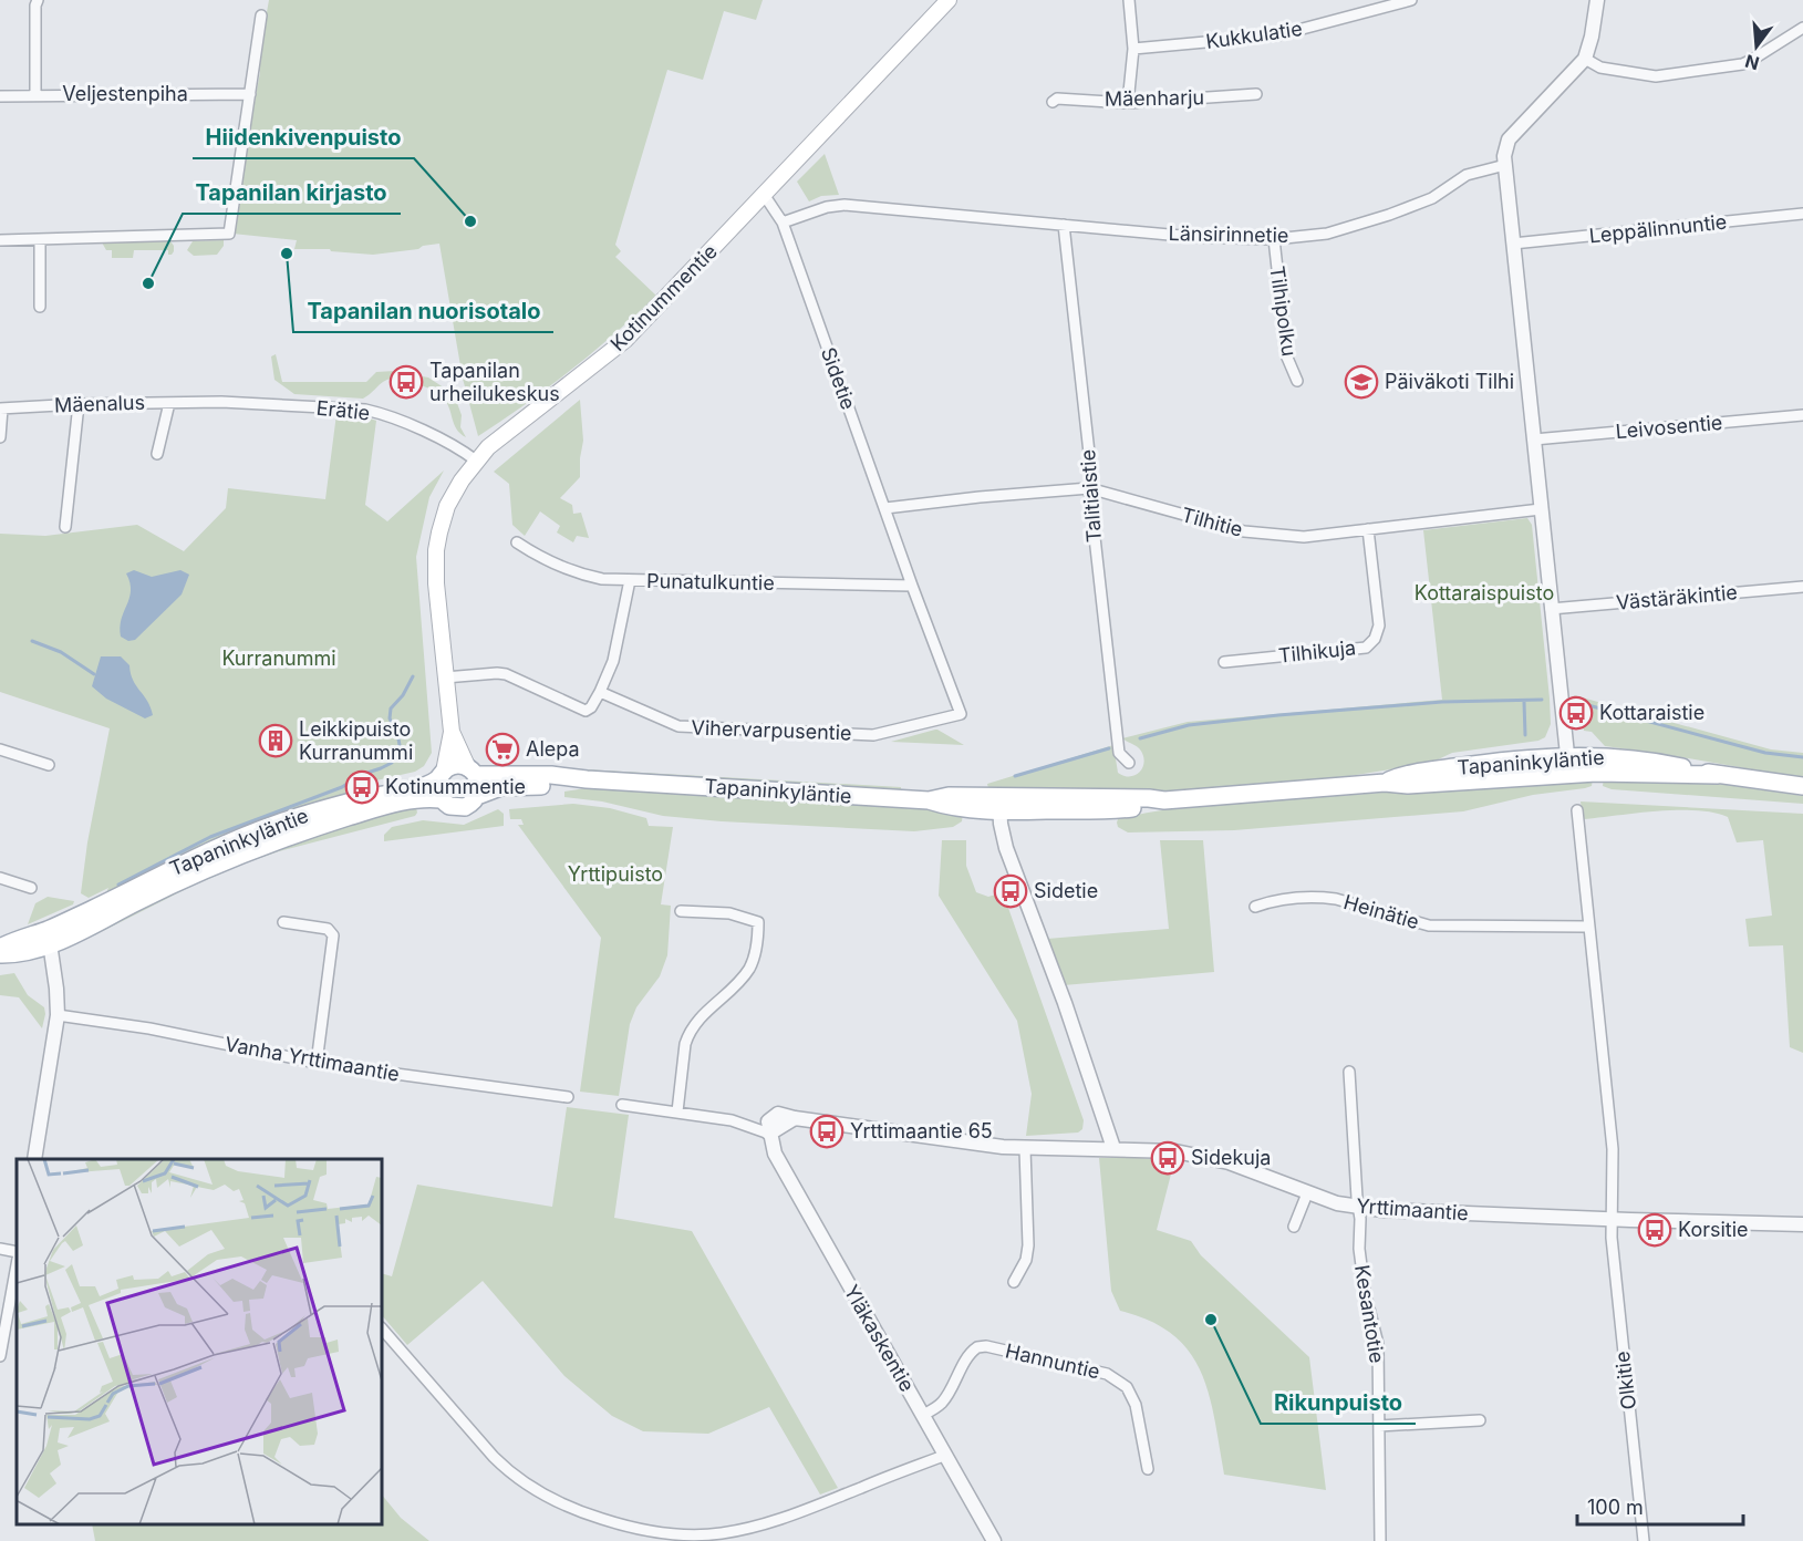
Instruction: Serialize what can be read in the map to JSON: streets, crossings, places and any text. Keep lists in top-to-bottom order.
{
  "streets": {
    "main road": ["Kotinummentie", "Tapaninkyläntie"],
    "street": [
      "Kukkulatie",
      "Veljestenpiha",
      "Mäenharju",
      "Leppälinnuntie",
      "Länsirinnetie",
      "Tilhipolku",
      "Sidetie",
      "Mäenalus",
      "Erätie",
      "Leivosentie",
      "Talitiaistie",
      "Tilhitie",
      "Punatulkuntie",
      "Västäräkintie",
      "Tilhikuja",
      "Vihervarpusentie",
      "Heinätie",
      "Vanha Yrttimaantie",
      "Yrttimaantie",
      "Kesantotie",
      "Yläkaskentie",
      "Hannuntie",
      "Olkitie"
    ]
  },
  "crossings": [
    ["Länsirinnetie", "Tilhipolku"],
    ["Länsirinnetie", "Sidetie"],
    ["Länsirinnetie", "Talitiaistie"],
    ["Kotinummentie", "Sidetie"],
    ["Kotinummentie", "Erätie"],
    ["Kotinummentie", "Tapaninkyläntie"],
    ["Sidetie", "Tilhitie"],
    ["Sidetie", "Punatulkuntie"],
    ["Sidetie", "Vihervarpusentie"],
    ["Mäenalus", "Erätie"],
    ["Talitiaistie", "Tilhitie"],
    ["Tilhitie", "Tilhikuja"],
    ["Yrttimaantie", "Kesantotie"],
    ["Yrttimaantie", "Yläkaskentie"],
    ["Yrttimaantie", "Olkitie"],
    ["Yläkaskentie", "Hannuntie"]
  ],
  "parks": ["Kottaraispuisto", "Kurranummi", "Yrttipuisto"],
  "places": {
    "other": [
      "Hiidenkivenpuisto",
      "Tapanilan nuorisotalo",
      "Tapanilan kirjasto",
      "Rikunpuisto"
    ],
    "bus stop": [
      "Tapanilan urheilukeskus",
      "Kottaraistie",
      "Kotinummentie",
      "Sidetie",
      "Yrttimaantie 65",
      "Sidekuja",
      "Korsitie"
    ],
    "school or university": ["Päiväkoti Tilhi"],
    "building": ["Leikkipuisto Kurranummi"],
    "supermarket": ["Alepa"]
  },
  "scale_bar": "100 m",
  "north": "bottom"
}
